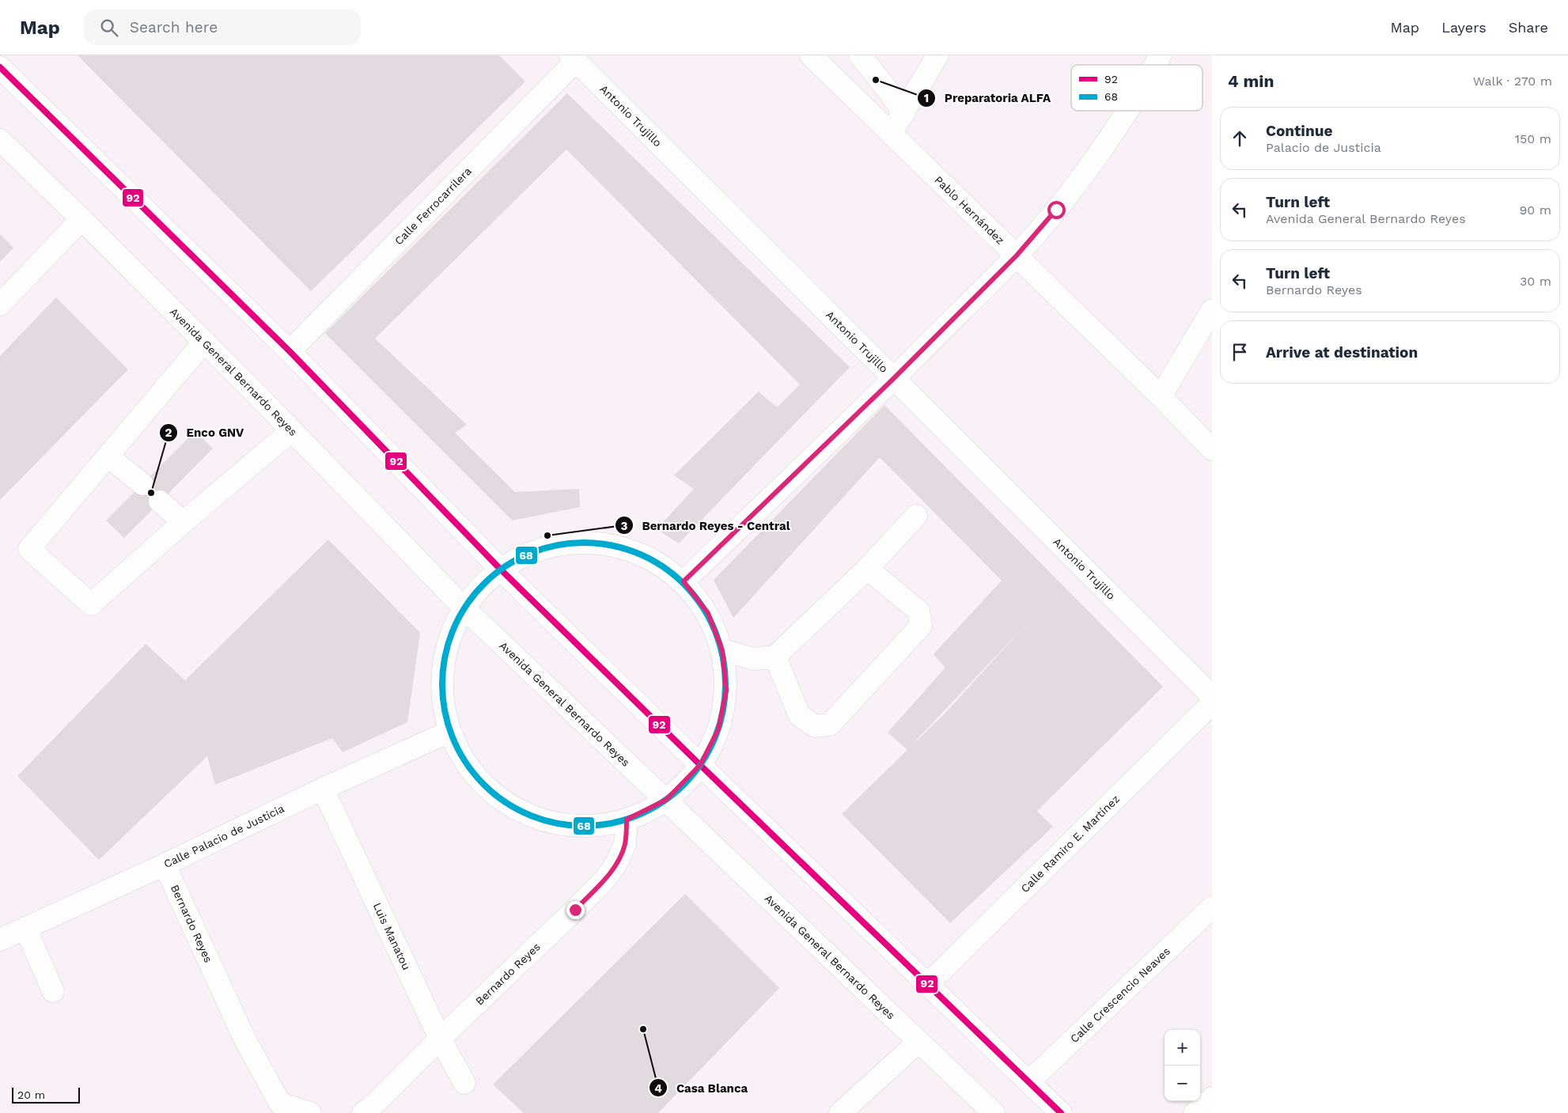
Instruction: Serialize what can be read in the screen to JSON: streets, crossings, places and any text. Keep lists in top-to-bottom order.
{
  "streets": {
    "street": [
      "Antonio Trujillo",
      "Calle Ferrocarrilera",
      "Pablo Hernández",
      "Avenida General Bernardo Reyes",
      "Calle Palacio de Justicia",
      "Calle Ramiro E. Martínez",
      "Bernardo Reyes",
      "Luis Manatou",
      "Calle Crescencio Neaves"
    ]
  },
  "crossings": [
    ["Antonio Trujillo", "Calle Ferrocarrilera"],
    ["Calle Palacio de Justicia", "Bernardo Reyes"],
    ["Calle Palacio de Justicia", "Luis Manatou"],
    ["Bernardo Reyes", "Luis Manatou"]
  ],
  "places": [
    "Preparatoria ALFA",
    "Enco GNV",
    "Bernardo Reyes - Central",
    "Casa Blanca"
  ],
  "lines": ["transit line 92", "transit line 68"],
  "legend": ["92", "68"],
  "scale_bar": "20 m",
  "page": {
    "header": "Map",
    "search": "Search here",
    "nav": ["Map", "Layers", "Share"],
    "heading": ["4 min", "Walk · 270 m"],
    "list": [
      ["Continue", "Palacio de Justicia", "150 m"],
      ["Turn left", "Avenida General Bernardo Reyes", "90 m"],
      ["Turn left", "Bernardo Reyes", "30 m"],
      "Arrive at destination"
    ],
    "map_buttons": ["+", "−"],
    "scale": "20 m"
  }
}
